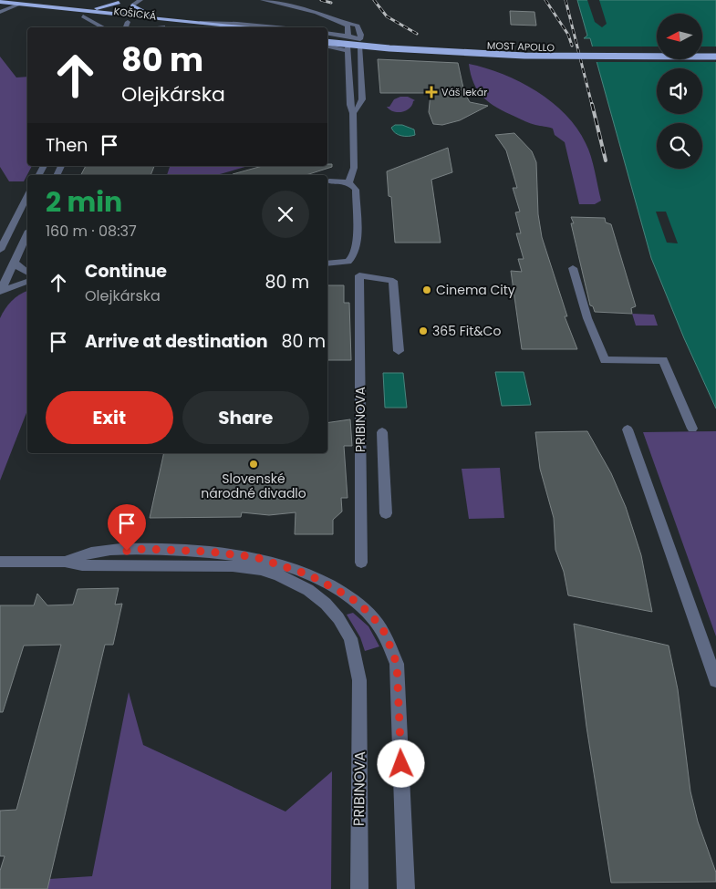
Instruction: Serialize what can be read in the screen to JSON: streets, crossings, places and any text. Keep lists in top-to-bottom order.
{
  "streets": {
    "main road": ["KOŠICKÁ", "MOST APOLLO"],
    "street": ["PRIBINOVA"]
  },
  "places": {
    "health": ["Váš lekár"],
    "other": ["Cinema City", "365 Fit&Co", "Slovenské národné divadlo"]
  },
  "north": "left",
  "page": {
    "turn": ["80 m", "Olejkárska"],
    "then": "Then",
    "heading": ["2 min", "160 m · 08:37"],
    "list": [
      {
        "name": "Continue",
        "note": "Olejkárska",
        "value": "80 m"
      },
      {
        "name": "Arrive at destination",
        "value": "80 m"
      }
    ],
    "buttons": ["Exit", "Share"]
  }
}
